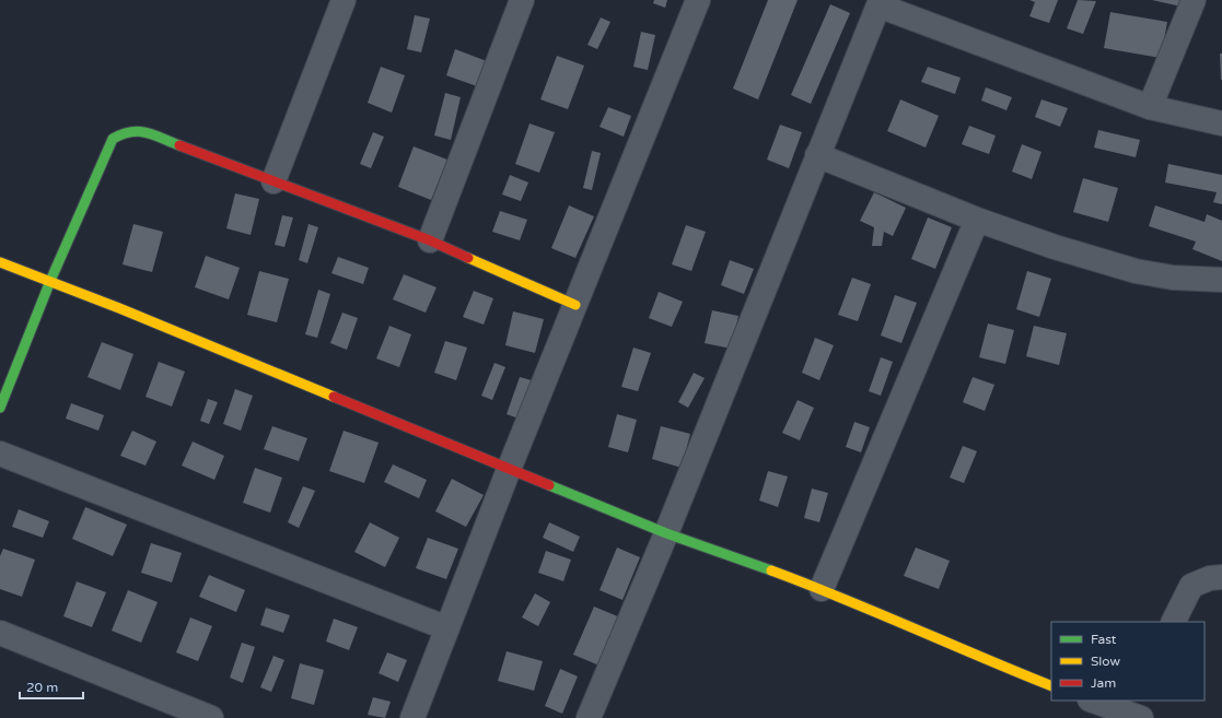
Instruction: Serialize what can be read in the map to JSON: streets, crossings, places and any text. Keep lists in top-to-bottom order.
{
  "legend": ["Fast", "Slow", "Jam"],
  "scale_bar": "20 m"
}
